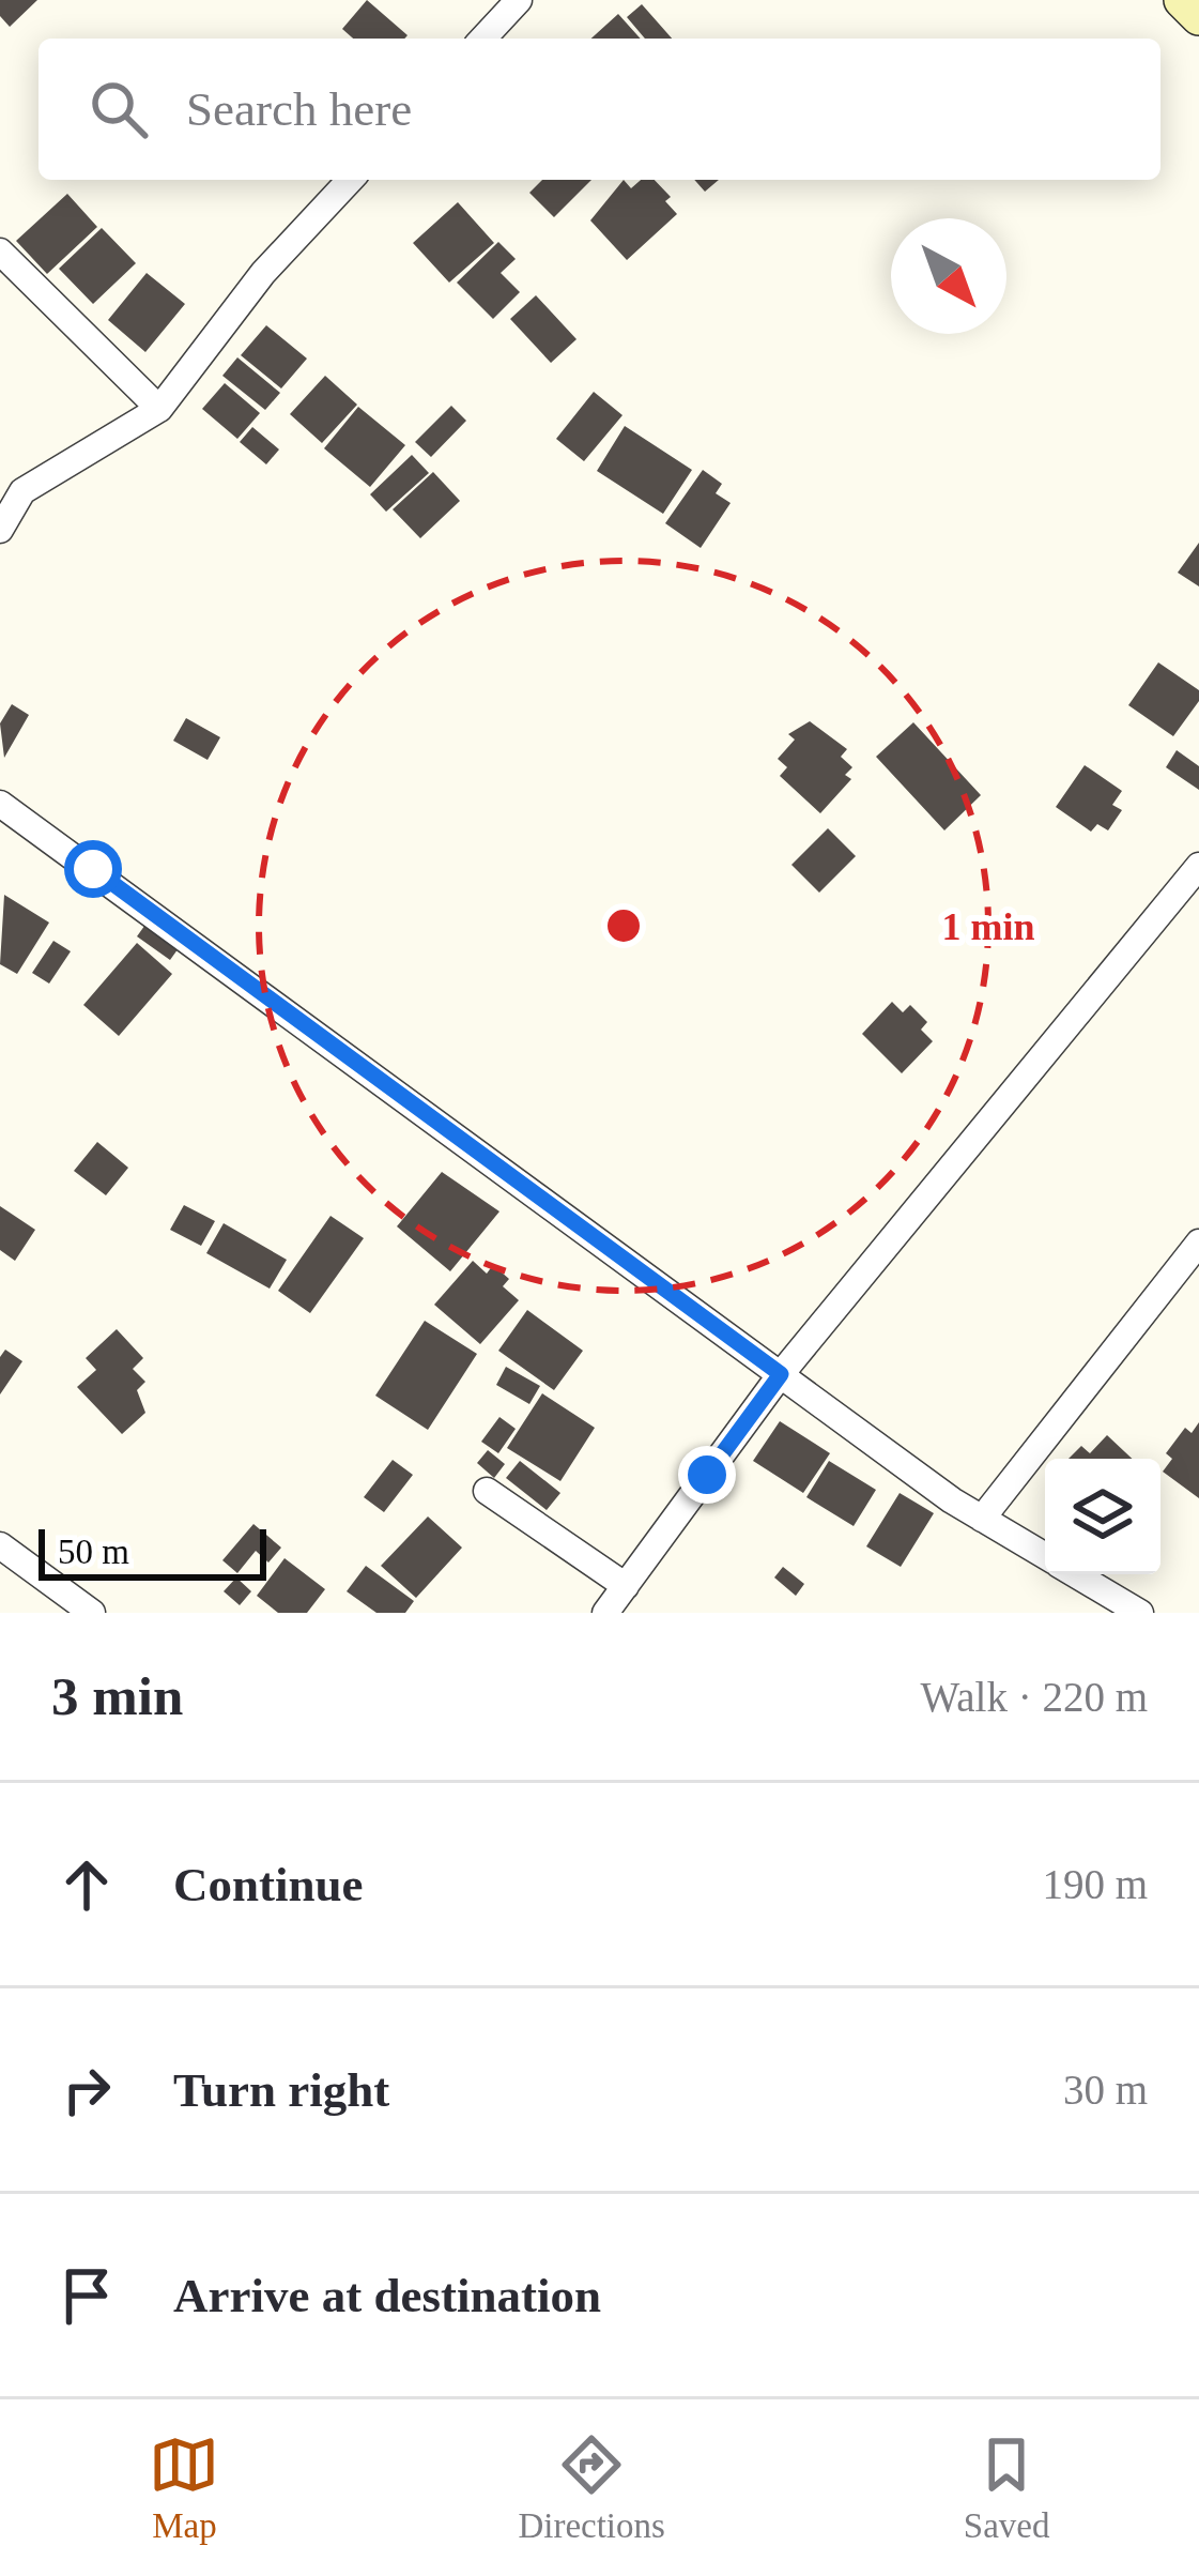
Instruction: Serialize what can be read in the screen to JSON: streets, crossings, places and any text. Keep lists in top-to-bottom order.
{
  "scale_bar": "50 m",
  "north": "bottom right",
  "page": {
    "search": "Search here",
    "scale": "50 m",
    "heading": ["3 min", "Walk · 220 m"],
    "list": [
      ["Continue", "190 m"],
      ["Turn right", "30 m"],
      "Arrive at destination"
    ],
    "nav": ["Map", "Directions", "Saved"]
  },
  "rings": ["1 min"]
}
